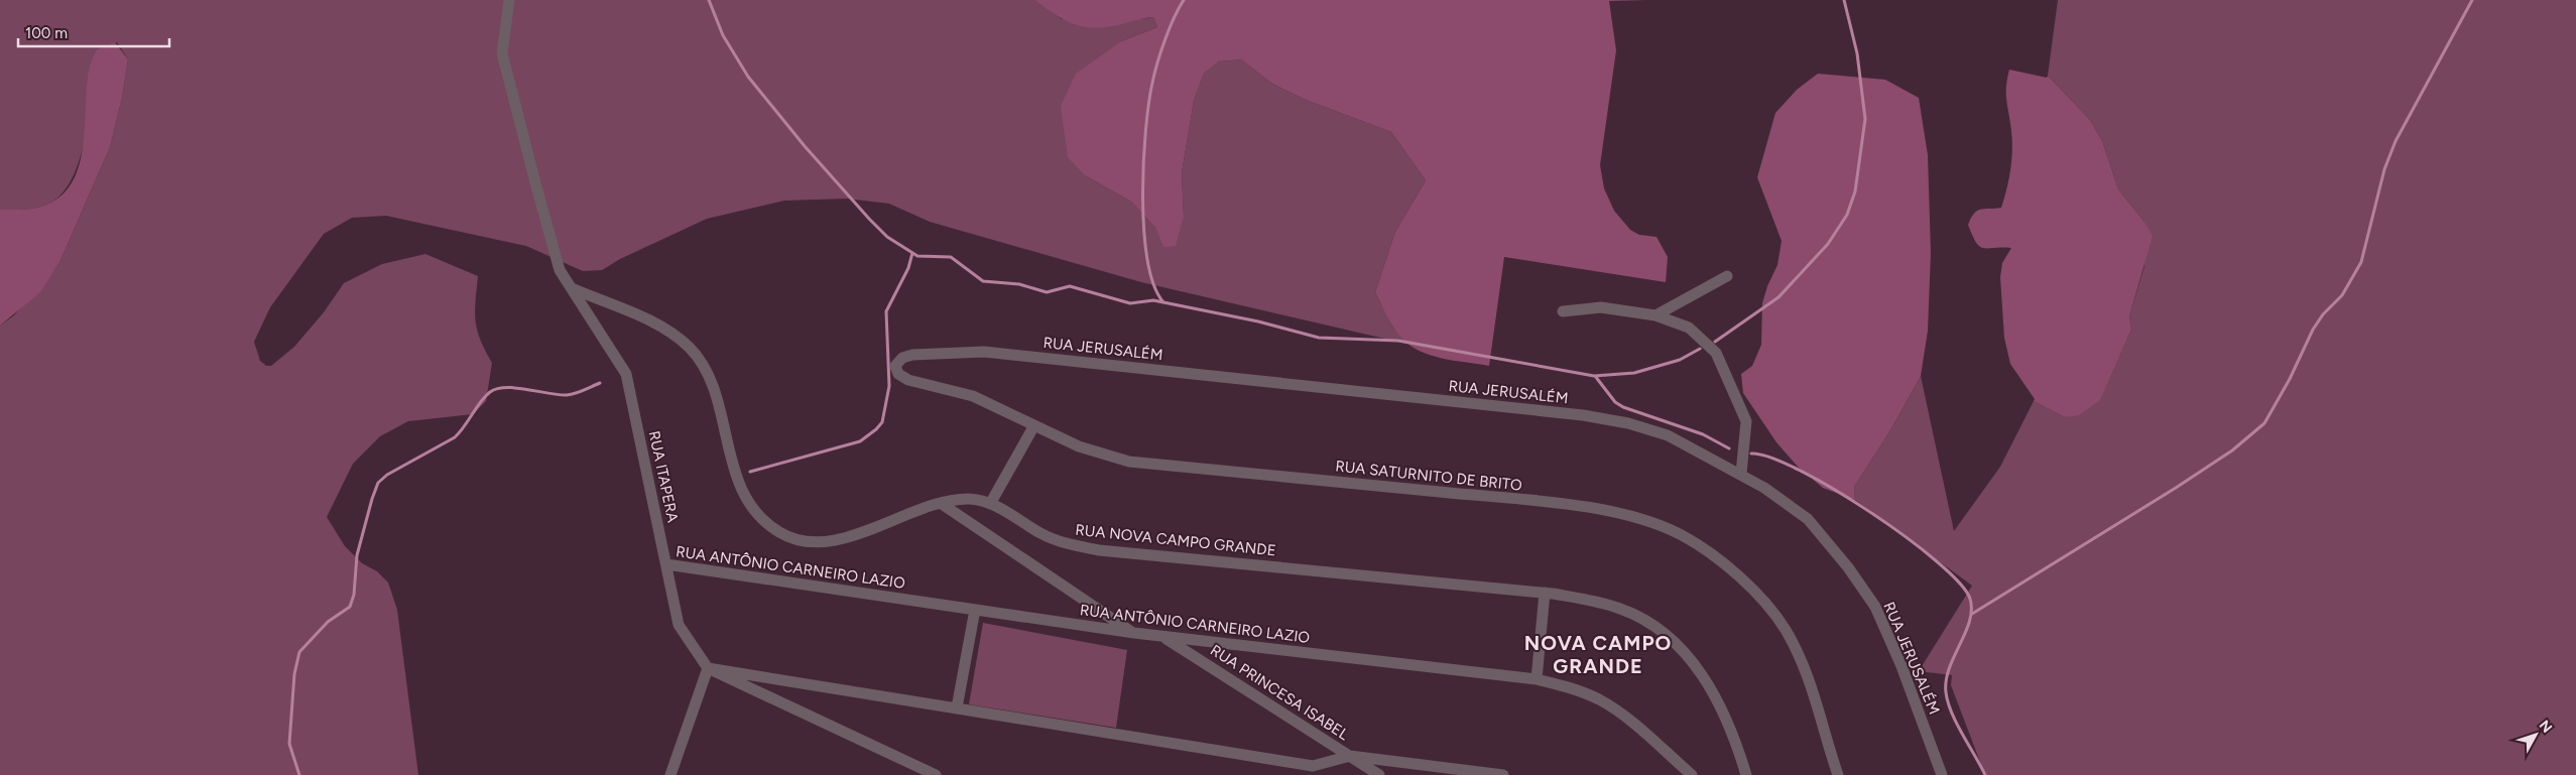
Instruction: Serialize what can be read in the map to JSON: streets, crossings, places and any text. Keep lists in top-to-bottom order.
{
  "streets": {
    "street": [
      "RUA JERUSALÉM",
      "RUA SATURNITO DE BRITO",
      "RUA ITAPERA",
      "RUA NOVA CAMPO GRANDE",
      "RUA ANTÔNIO CARNEIRO LAZIO",
      "RUA PRINCESA ISABEL"
    ]
  },
  "crossings": [
    ["RUA JERUSALÉM", "RUA SATURNITO DE BRITO"],
    ["RUA ITAPERA", "RUA NOVA CAMPO GRANDE"],
    ["RUA ITAPERA", "RUA ANTÔNIO CARNEIRO LAZIO"],
    ["RUA ANTÔNIO CARNEIRO LAZIO", "RUA PRINCESA ISABEL"]
  ],
  "districts": ["NOVA CAMPO GRANDE"],
  "scale_bar": "100 m",
  "north": "top right"
}
